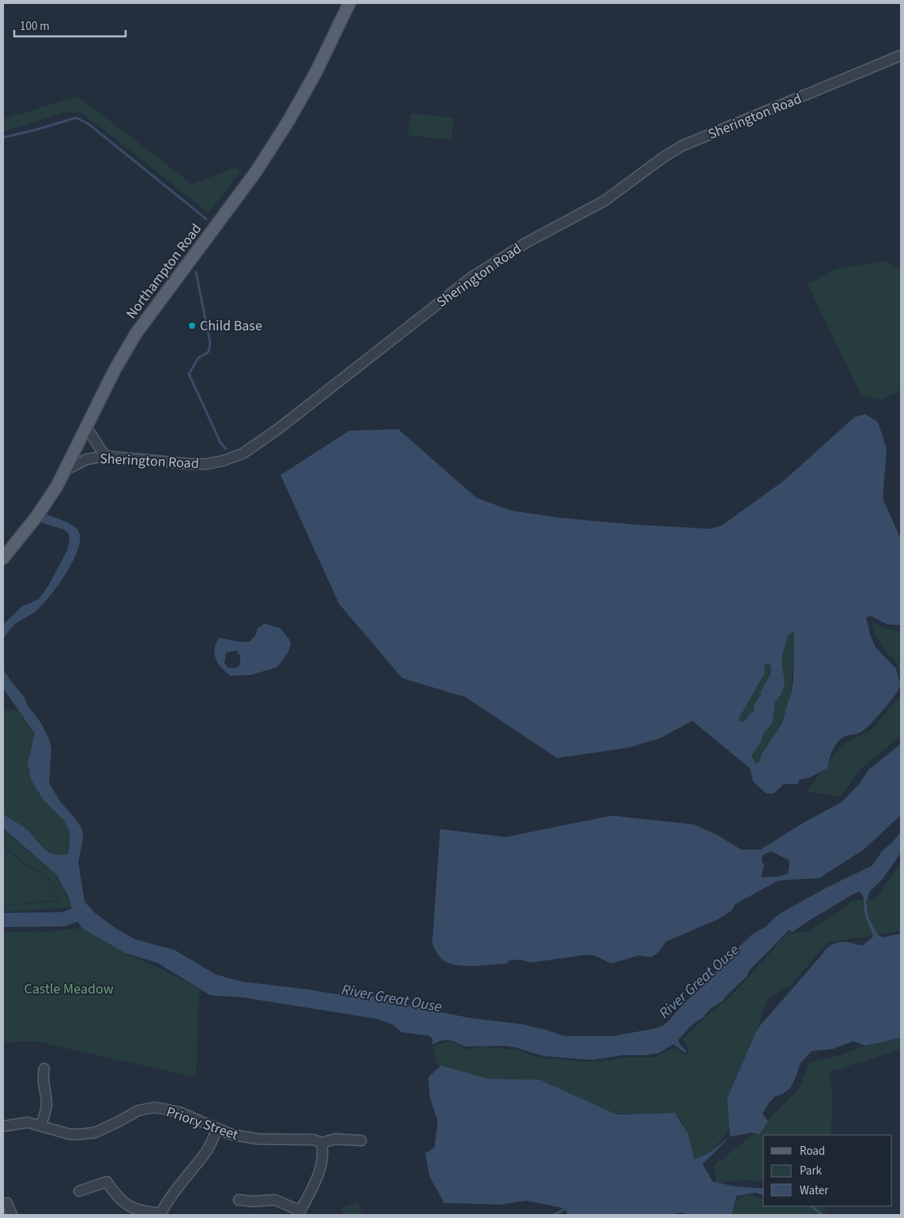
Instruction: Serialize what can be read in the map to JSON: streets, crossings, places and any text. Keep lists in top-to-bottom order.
{
  "streets": {
    "main road": ["Northampton Road"],
    "street": ["Sherington Road", "Priory Street"]
  },
  "crossings": [
    ["Sherington Road", "Northampton Road"]
  ],
  "water": ["River Great Ouse"],
  "parks": ["Castle Meadow"],
  "places": ["Child Base"],
  "legend": ["Road", "Park", "Water"],
  "scale_bar": "100 m"
}
